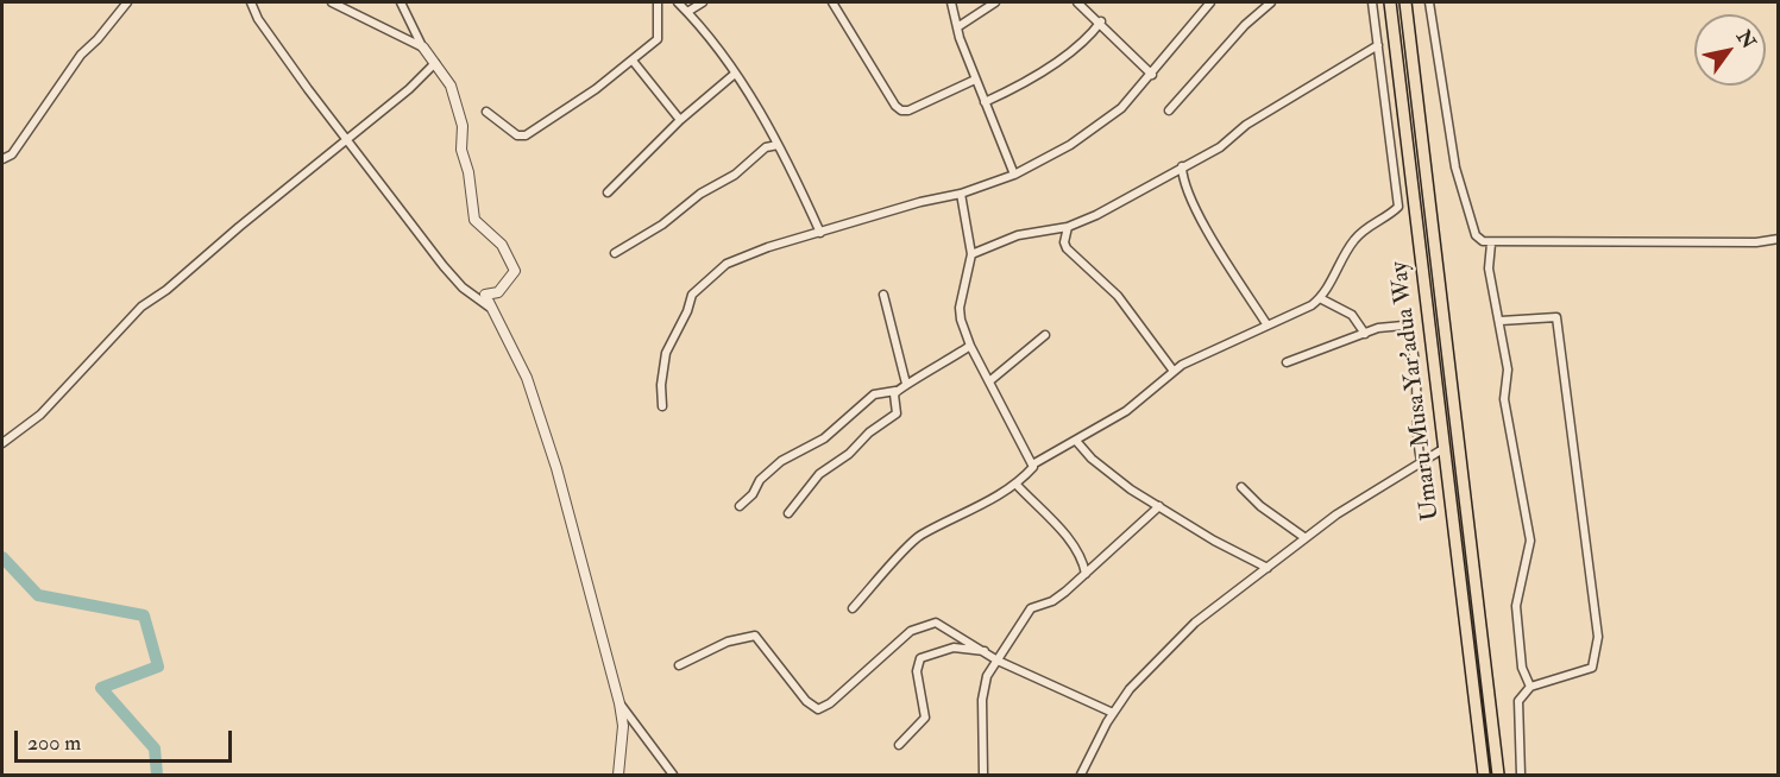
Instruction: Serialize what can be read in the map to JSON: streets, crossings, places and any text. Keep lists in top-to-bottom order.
{
  "streets": {
    "main road": ["Umaru Musa Yar'adua Way"]
  },
  "scale_bar": "200 m",
  "north": "top right"
}
